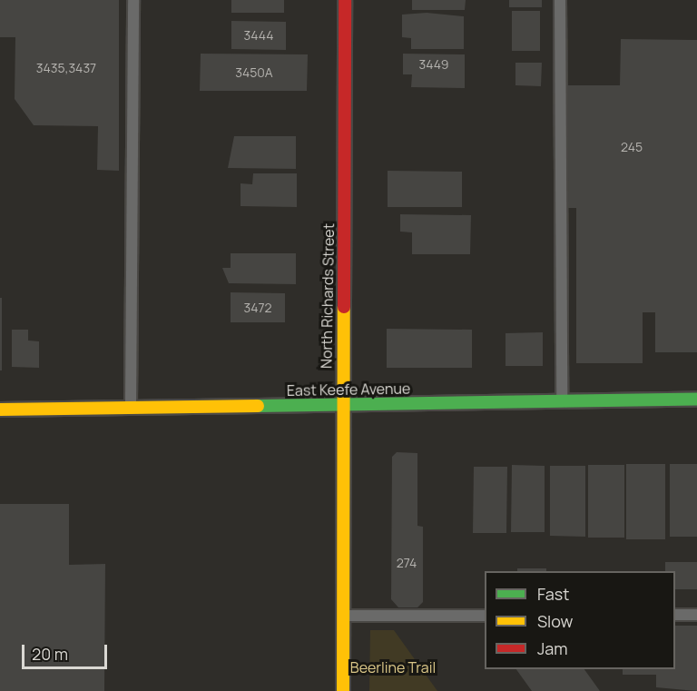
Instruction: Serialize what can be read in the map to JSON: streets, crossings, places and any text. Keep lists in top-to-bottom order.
{
  "streets": {
    "street": ["North Richards Street", "East Keefe Avenue"]
  },
  "crossings": [
    ["North Richards Street", "East Keefe Avenue"]
  ],
  "parks": ["Beerline Trail"],
  "house_numbers": [
    "3444",
    "3449",
    "3435,3437",
    "3450A",
    "245",
    "3472",
    "274"
  ],
  "legend": ["Fast", "Slow", "Jam"],
  "scale_bar": "20 m"
}
